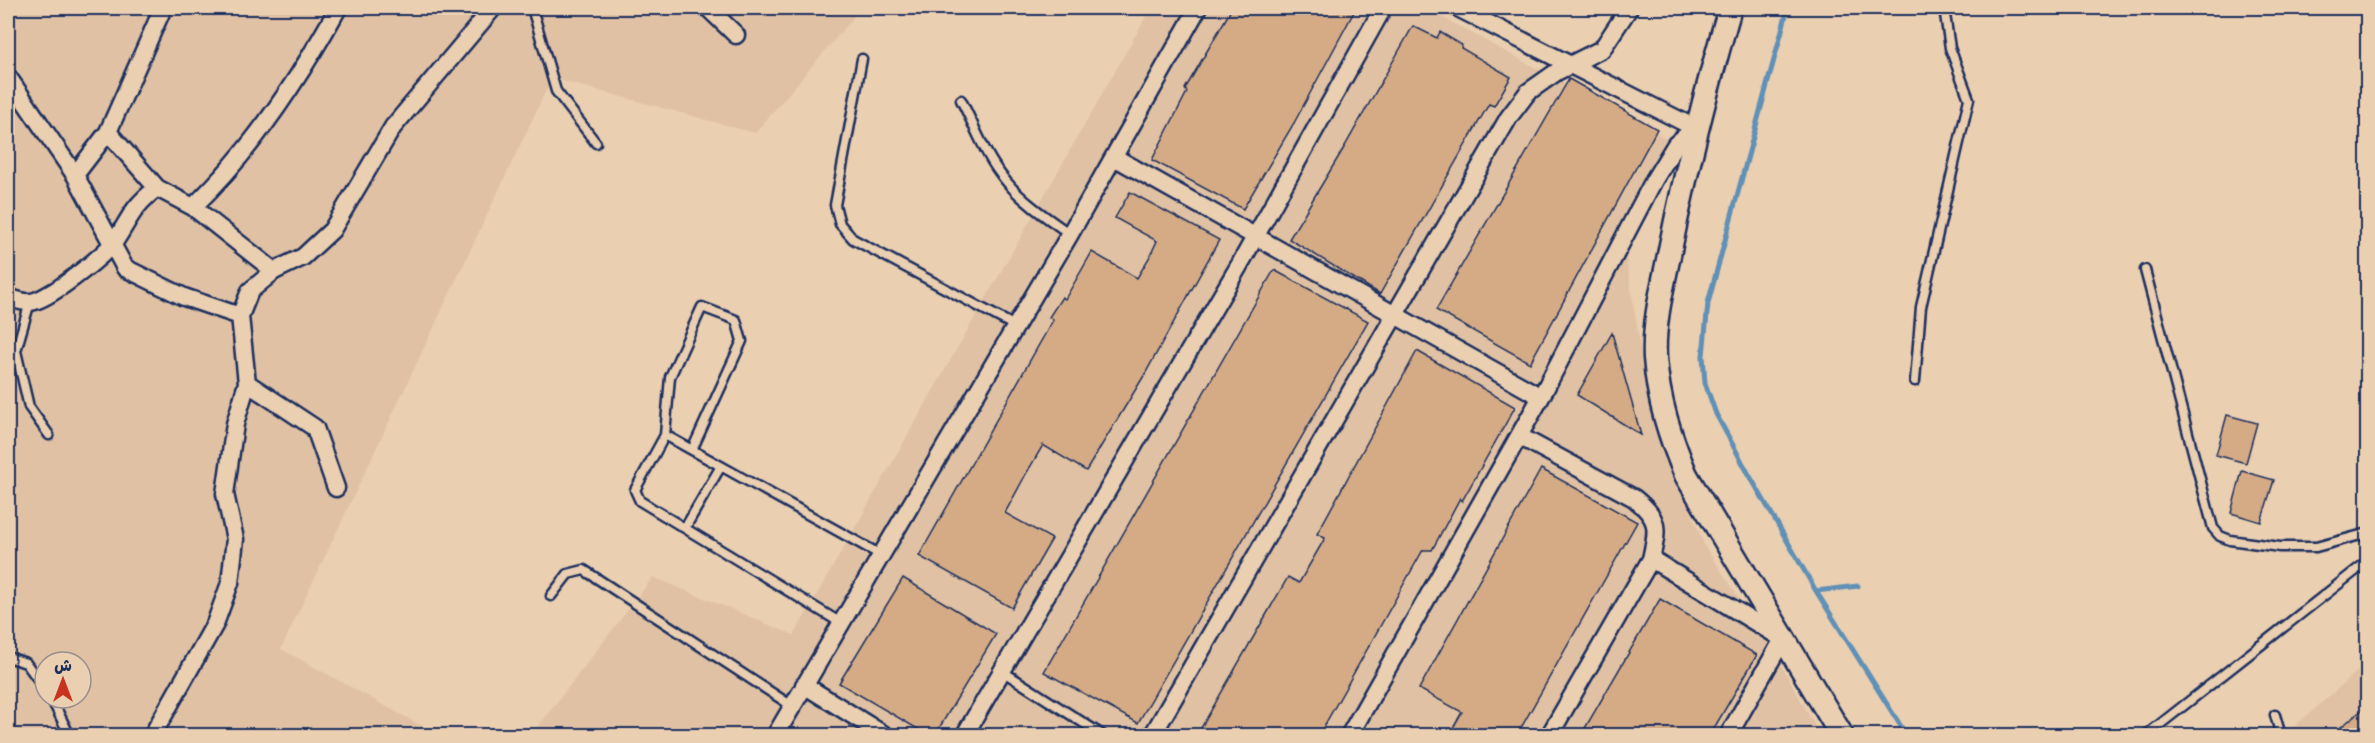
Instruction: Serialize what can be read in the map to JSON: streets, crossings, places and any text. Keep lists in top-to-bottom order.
{
  "north": "top"
}
